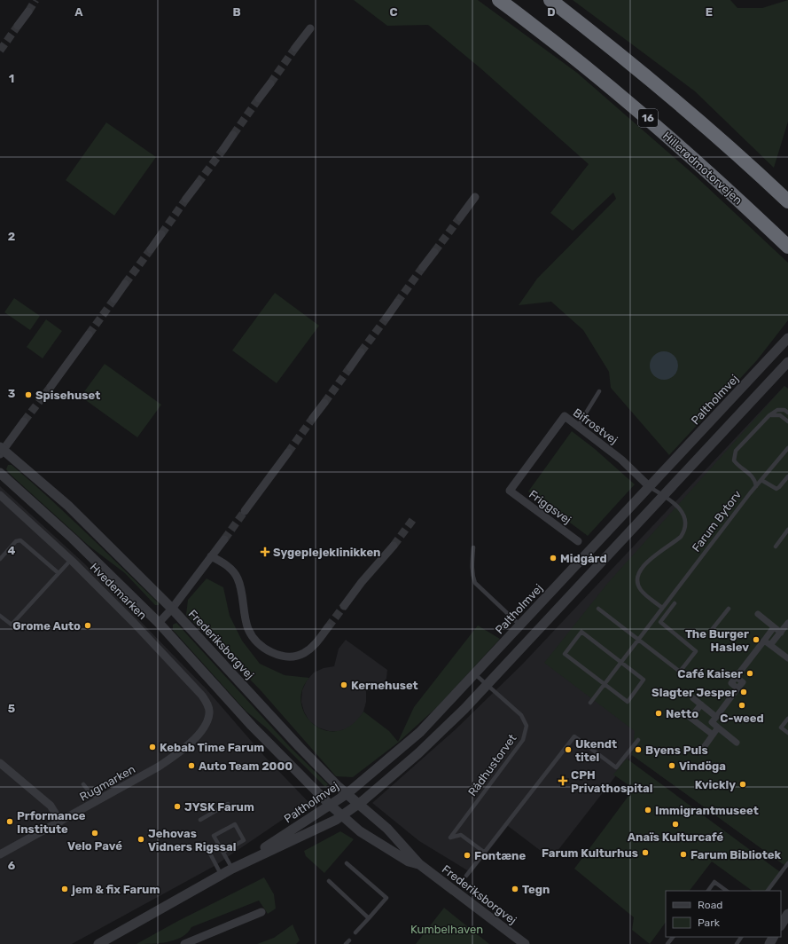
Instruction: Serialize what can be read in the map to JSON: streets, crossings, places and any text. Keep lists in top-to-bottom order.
{
  "streets": {
    "highway": ["16", "Hillerødmotorvejen"],
    "street": [
      "Paltholmvej",
      "Bifrostvej",
      "Friggsvej",
      "Hvedemarken",
      "Frederiksborgvej",
      "Rugmarken"
    ],
    "lane": ["Farum Bytorv", "Rådhustorvet"]
  },
  "crossings": [
    ["Paltholmvej", "Bifrostvej"],
    ["Paltholmvej", "Farum Bytorv"],
    ["Paltholmvej", "Frederiksborgvej"],
    ["Paltholmvej", "Rådhustorvet"],
    ["Bifrostvej", "Friggsvej"],
    ["Bifrostvej", "Farum Bytorv"],
    ["Hvedemarken", "Rugmarken"]
  ],
  "parks": ["Kumbelhaven"],
  "places": {
    "other": [
      "Spisehuset",
      "Midgård",
      "Grome Auto",
      "The Burger Haslev",
      "Café Kaiser",
      "Kernehuset",
      "Slagter Jesper",
      "C-weed",
      "Netto",
      "Kebab Time Farum",
      "Ukendt titel",
      "Byens Puls",
      "Auto Team 2000",
      "Vindöga",
      "Kvickly",
      "JYSK Farum",
      "Immigrantmuseet",
      "Prformance Institute",
      "Anaïs Kulturcafé",
      "Velo Pavé",
      "Jehovas Vidners Rigssal",
      "Farum Kulturhus",
      "Farum Bibliotek",
      "Fontæne",
      "jem & fix Farum",
      "Tegn"
    ],
    "health": ["Sygeplejeklinikken", "CPH Privathospital"]
  },
  "legend": ["Road", "Park"],
  "grid": {
    "columns": [
      "A",
      "B",
      "C",
      "D",
      "E"
    ],
    "rows": [
      "1",
      "2",
      "3",
      "4",
      "5",
      "6"
    ]
  }
}
